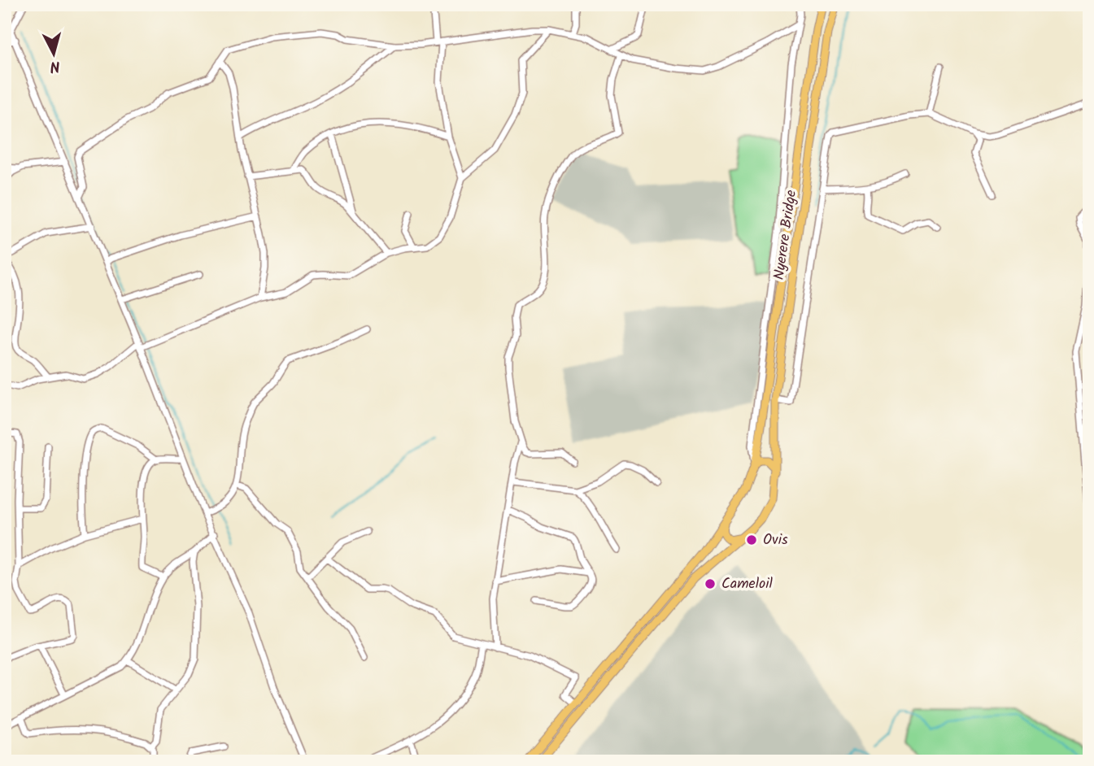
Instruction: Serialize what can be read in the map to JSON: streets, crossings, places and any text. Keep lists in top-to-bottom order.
{
  "streets": {
    "main road": ["Nyerere Bridge"]
  },
  "places": ["Ovis", "Cameloil"],
  "north": "bottom"
}
